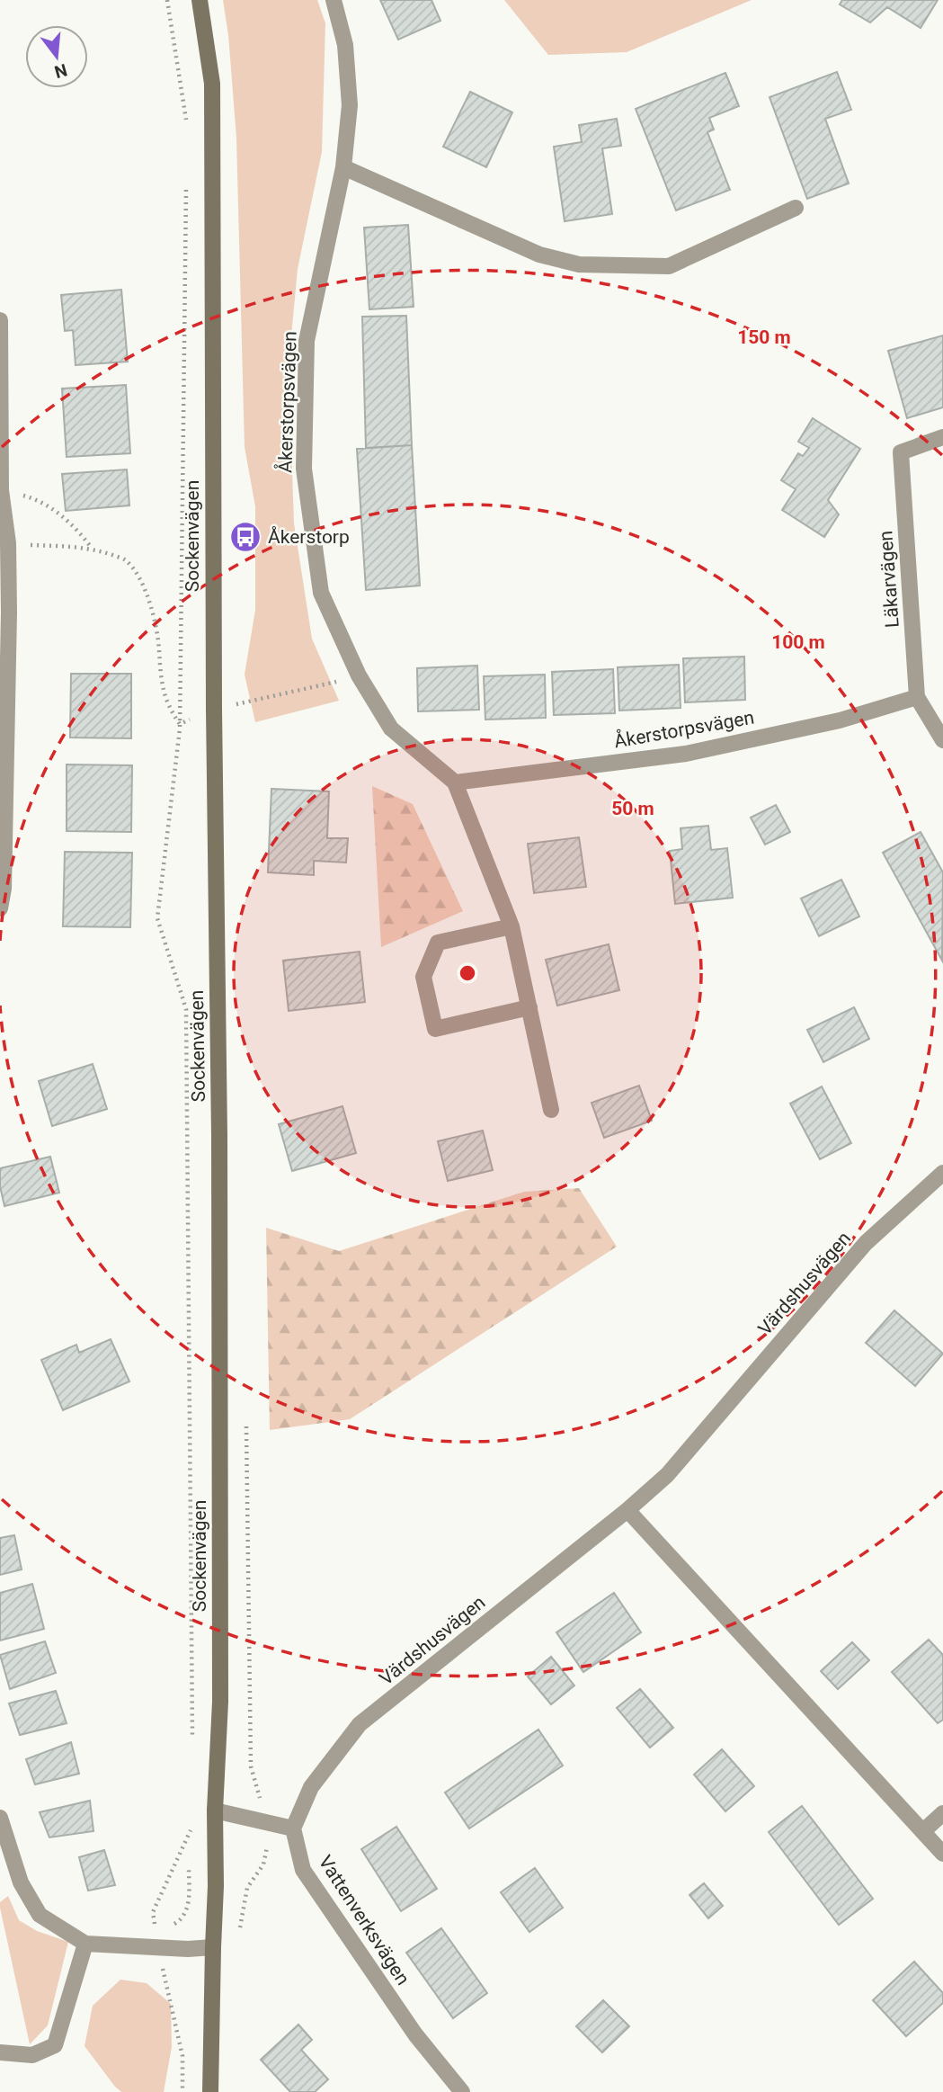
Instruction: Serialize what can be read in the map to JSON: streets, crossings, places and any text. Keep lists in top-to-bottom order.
{
  "streets": {
    "street": [
      "Åkerstorpsvägen",
      "Sockenvägen",
      "Läkarvägen",
      "Värdshusvägen",
      "Vattenverksvägen"
    ]
  },
  "crossings": [
    ["Åkerstorpsvägen", "Läkarvägen"],
    ["Värdshusvägen", "Vattenverksvägen"]
  ],
  "places": {
    "bus stop": ["Åkerstorp"]
  },
  "north": "bottom",
  "rings": ["150 m", "100 m", "50 m"]
}
